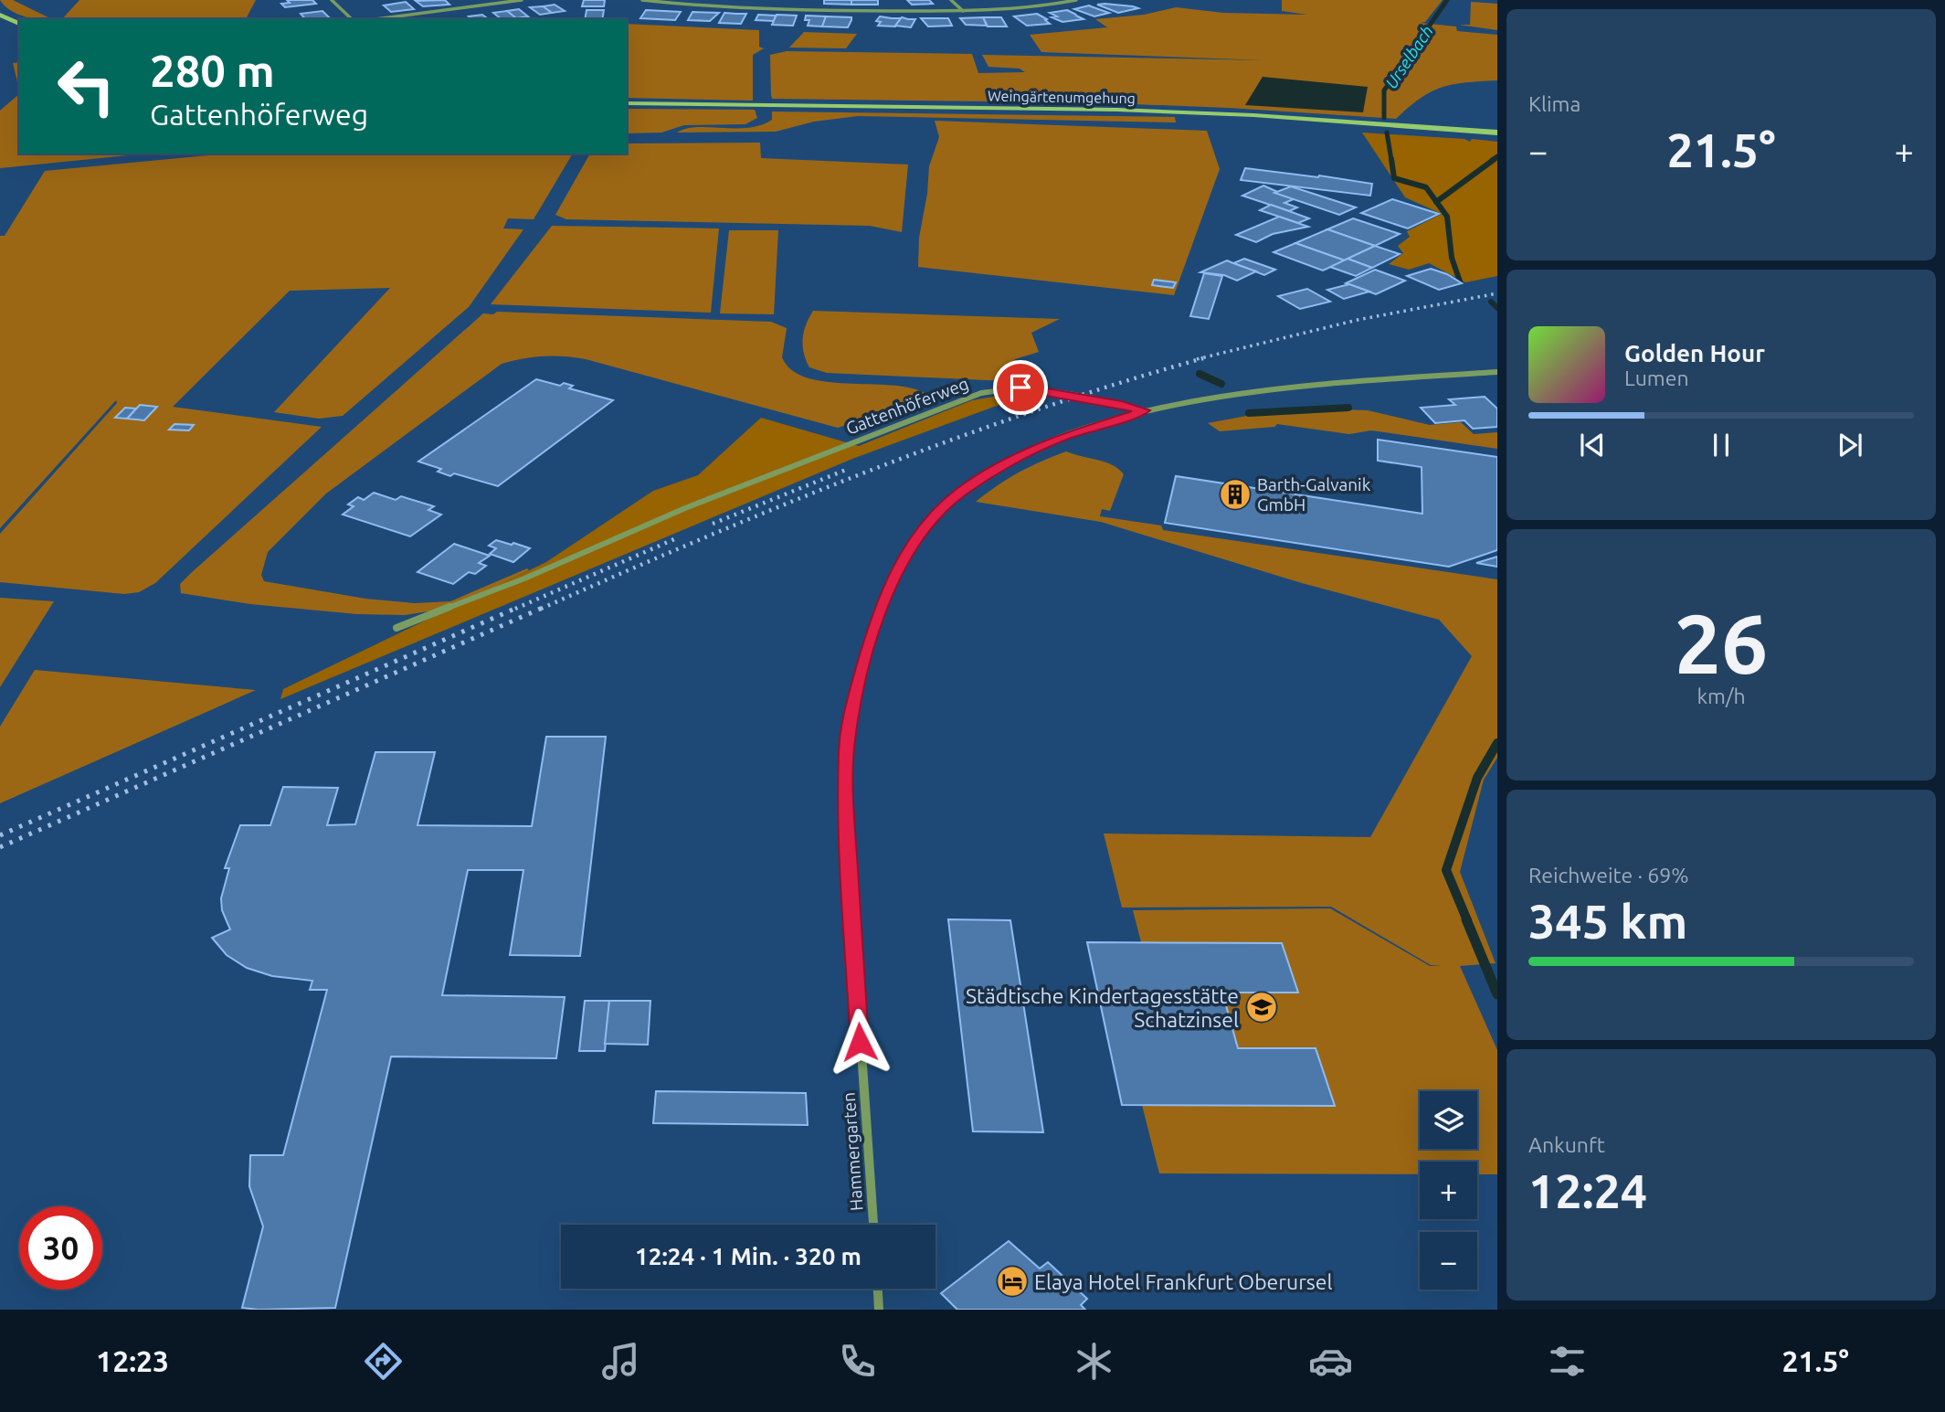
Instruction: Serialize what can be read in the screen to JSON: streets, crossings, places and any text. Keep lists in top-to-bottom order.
{
  "streets": {
    "main road": ["Weingärtenumgehung"],
    "street": ["Gattenhöferweg", "Hammergarten"]
  },
  "crossings": [
    ["Gattenhöferweg", "Hammergarten"]
  ],
  "water": ["Urselbach"],
  "places": {
    "building": ["Barth-Galvanik GmbH"],
    "school or university": ["Städtische Kindertagesstätte Schatzinsel"],
    "hotel": ["Elaya Hotel Frankfurt Oberursel"]
  },
  "page": {
    "tile": [
      "Klima",
      ["26", "km/h"],
      ["Reichweite · 69%", "345 km"],
      ["Ankunft", "12:24"]
    ],
    "turn": ["280 m", "Gattenhöferweg"],
    "heat": ["−", "21.5°", "+"],
    "song": ["Golden Hour", "Lumen"],
    "map_buttons": ["+", "−"],
    "limit": "30",
    "trip": "12:24 · 1 Min. · 320 m",
    "tabs": ["12:23", "21.5°"]
  }
}
